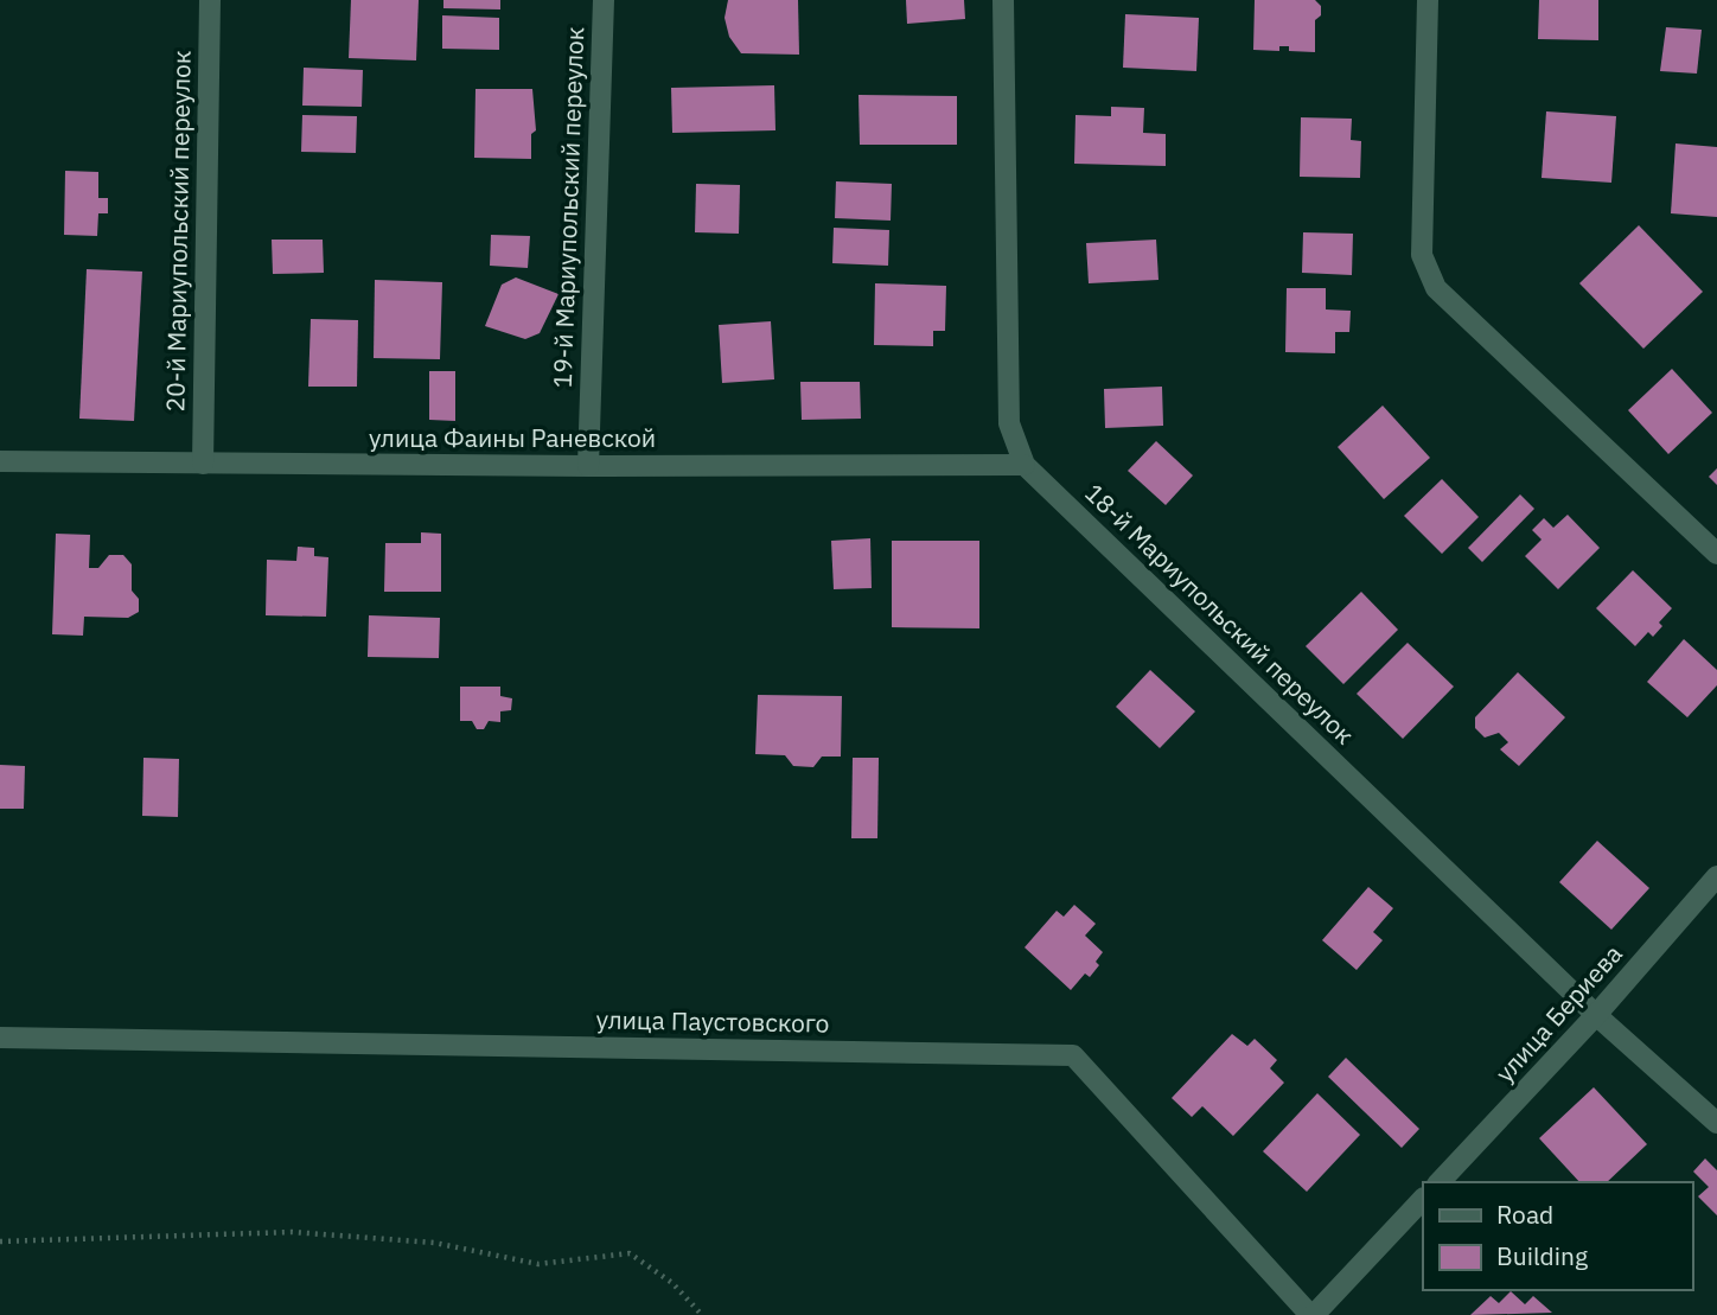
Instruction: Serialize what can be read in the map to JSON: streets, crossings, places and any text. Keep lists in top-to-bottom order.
{
  "streets": {
    "street": [
      "19-й Мариупольский переулок",
      "20-й Мариупольский переулок",
      "улица Фаины Раневской",
      "18-й Мариупольский переулок",
      "улица Бериева",
      "улица Паустовского"
    ]
  },
  "crossings": [
    ["19-й Мариупольский переулок", "улица Фаины Раневской"],
    ["20-й Мариупольский переулок", "улица Фаины Раневской"],
    ["улица Фаины Раневской", "18-й Мариупольский переулок"],
    ["18-й Мариупольский переулок", "улица Бериева"]
  ],
  "legend": ["Road", "Building"]
}
